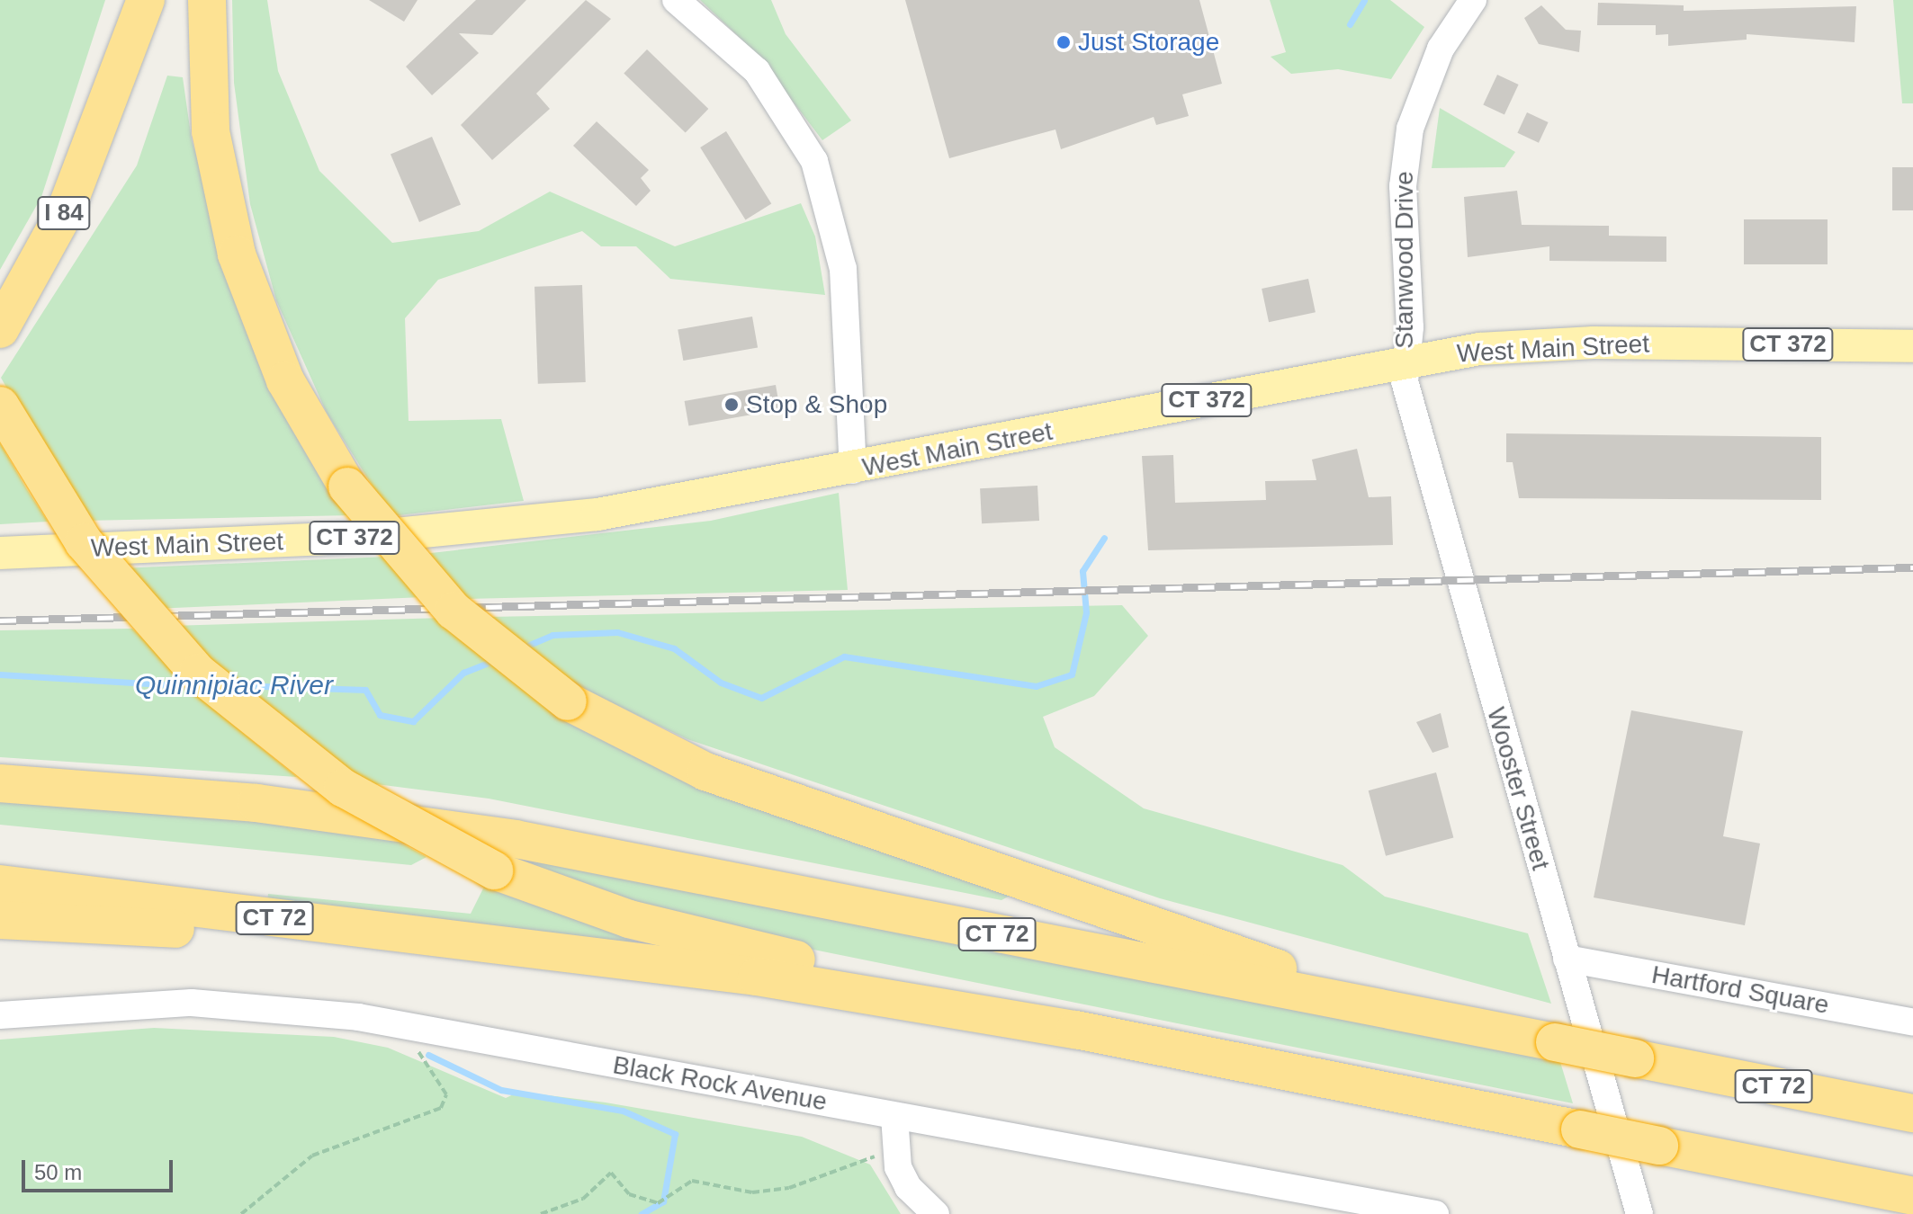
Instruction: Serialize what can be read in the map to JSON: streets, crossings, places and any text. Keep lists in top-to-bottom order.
{
  "streets": {
    "highway": ["I 84", "CT 72"],
    "main road": ["CT 372", "West Main Street"],
    "street": [
      "Stanwood Drive",
      "Wooster Street",
      "Hartford Square",
      "Black Rock Avenue"
    ]
  },
  "crossings": [
    ["Stanwood Drive", "West Main Street"],
    ["Stanwood Drive", "Wooster Street"],
    ["West Main Street", "Wooster Street"],
    ["Wooster Street", "Hartford Square"]
  ],
  "water": ["Quinnipiac River"],
  "places": ["Just Storage", "Stop & Shop"],
  "scale_bar": "50 m"
}
